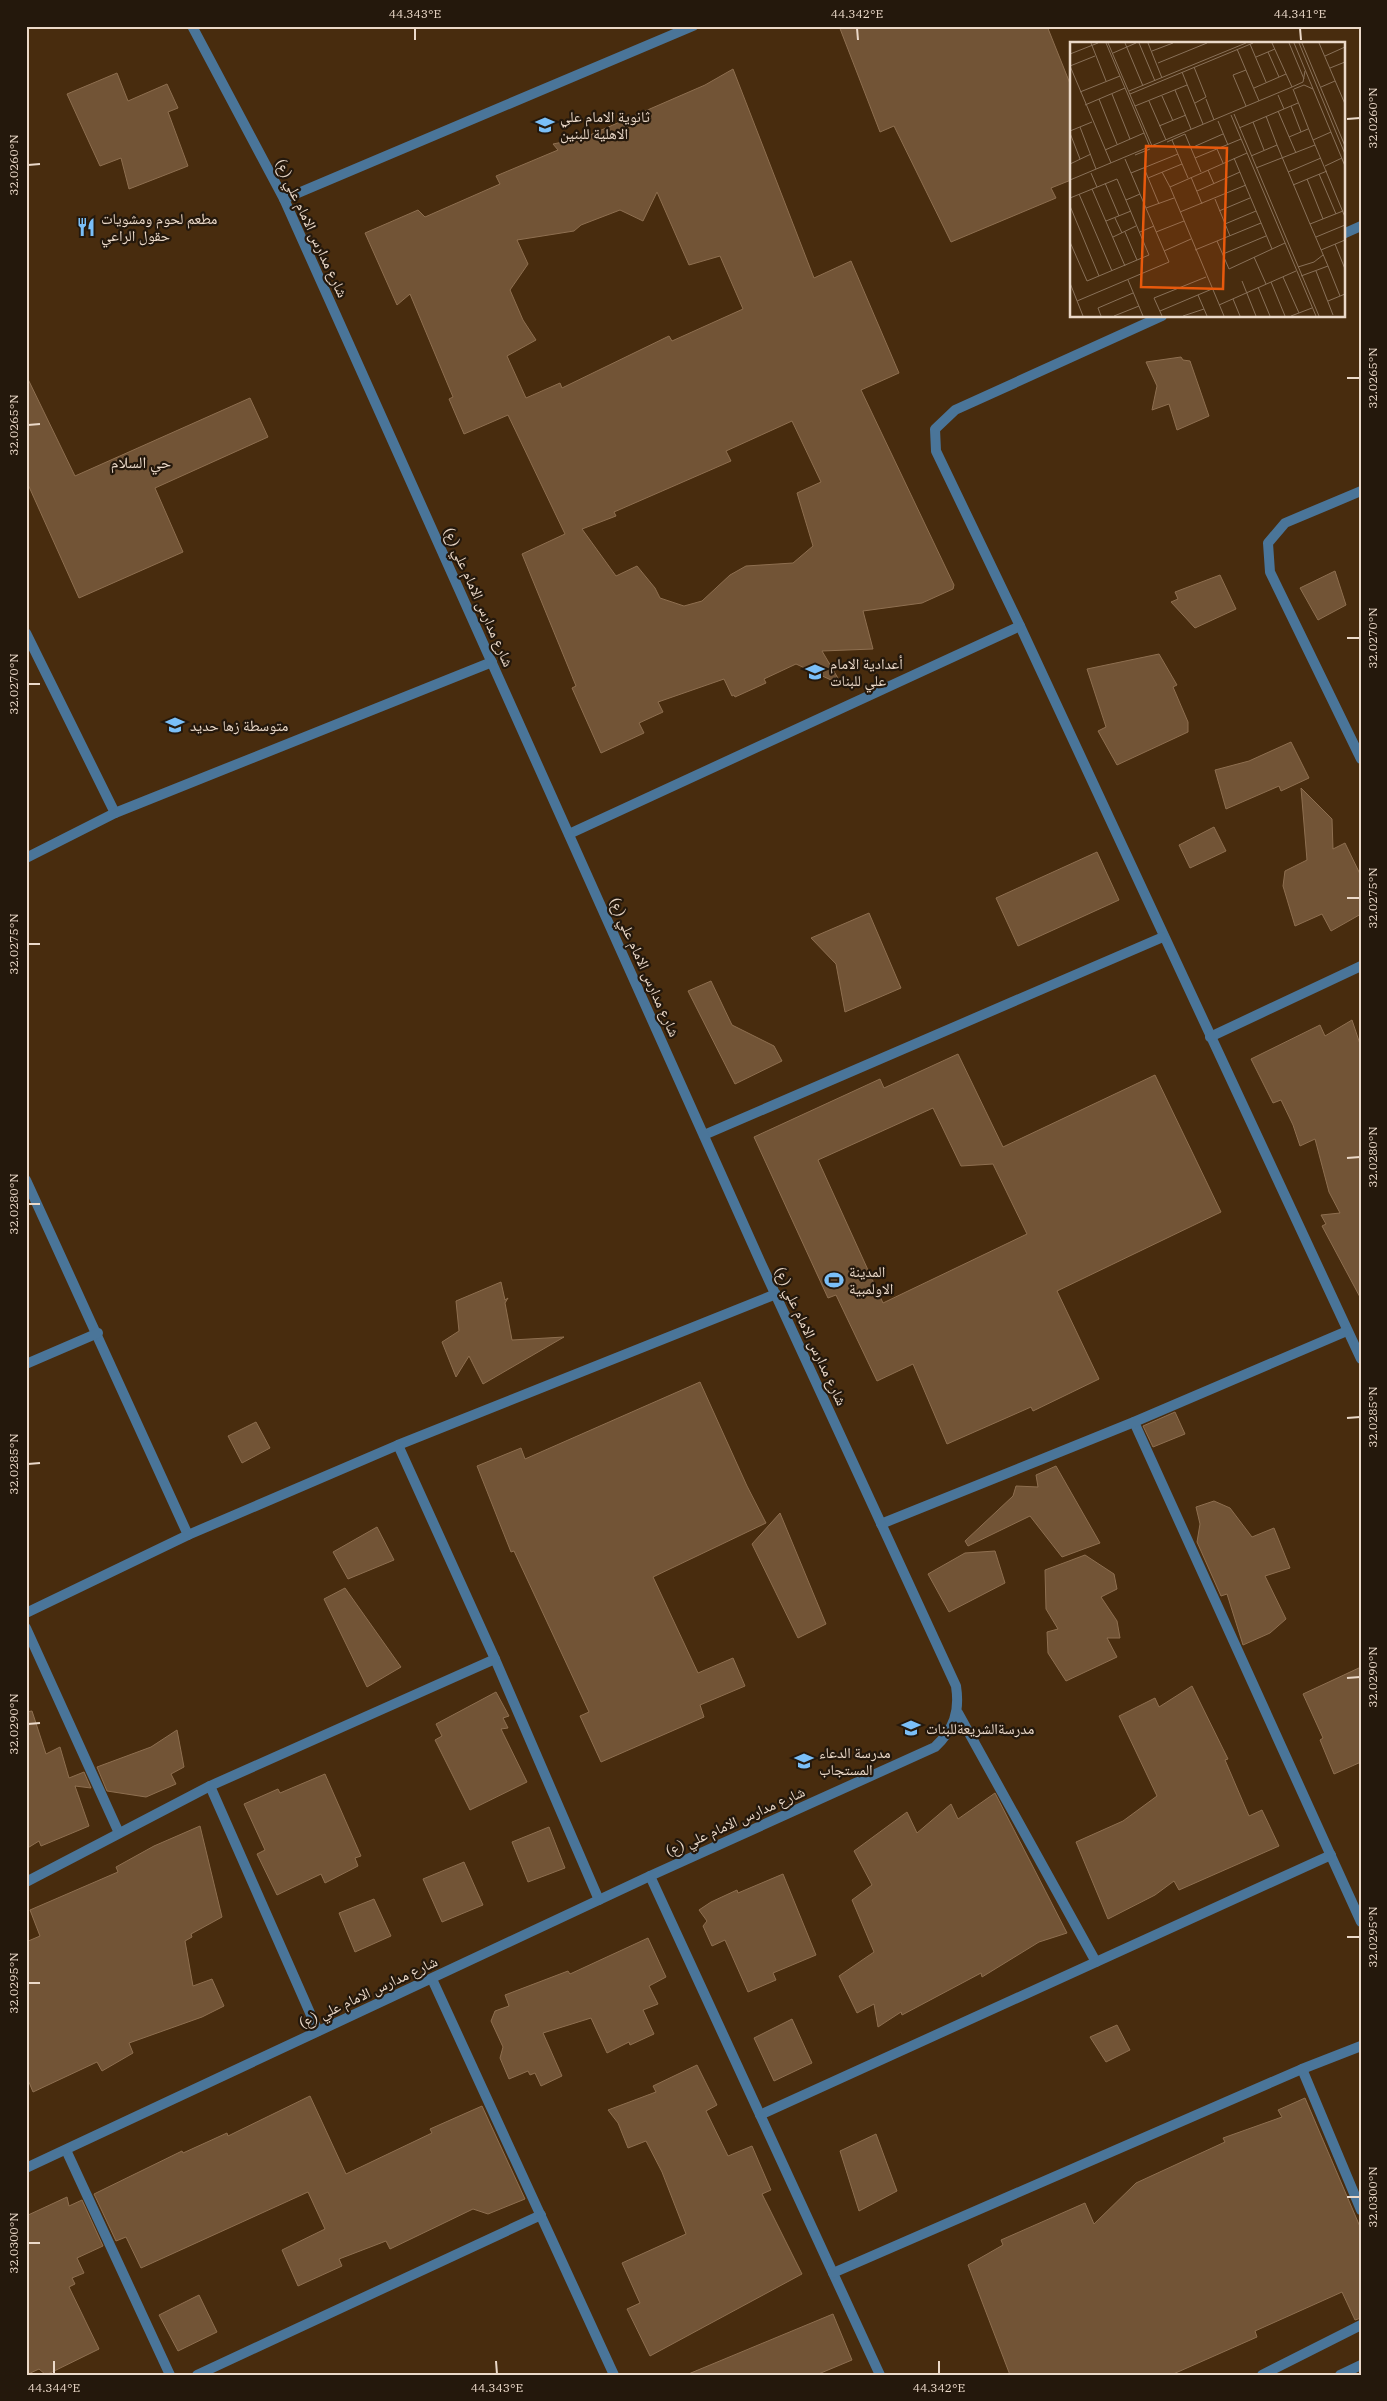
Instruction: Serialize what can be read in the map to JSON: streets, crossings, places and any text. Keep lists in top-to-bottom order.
{
  "streets": {
    "street": ["شارع مدارس الامام علي (ع)"]
  },
  "districts": ["حي السلام"],
  "places": {
    "school or university": [
      "ثانوية الامام علي الاهلية للبنين",
      "أعدادية الامام علي للبنات",
      "متوسطة زها حديد",
      "مدرسةالشريعةللبنات",
      "مدرسة الدعاء المستجاب"
    ],
    "restaurant": ["مطعم لحوم ومشويات حقول الراعي"],
    "sports": ["المدينة الاولمبية"]
  },
  "coordinates": [
    "44.343°E",
    "44.342°E",
    "44.341°E",
    "32.0260°N",
    "32.0265°N",
    "32.0270°N",
    "32.0275°N",
    "32.0280°N",
    "32.0285°N",
    "32.0290°N",
    "32.0295°N",
    "32.0300°N",
    "44.344°E"
  ]
}
